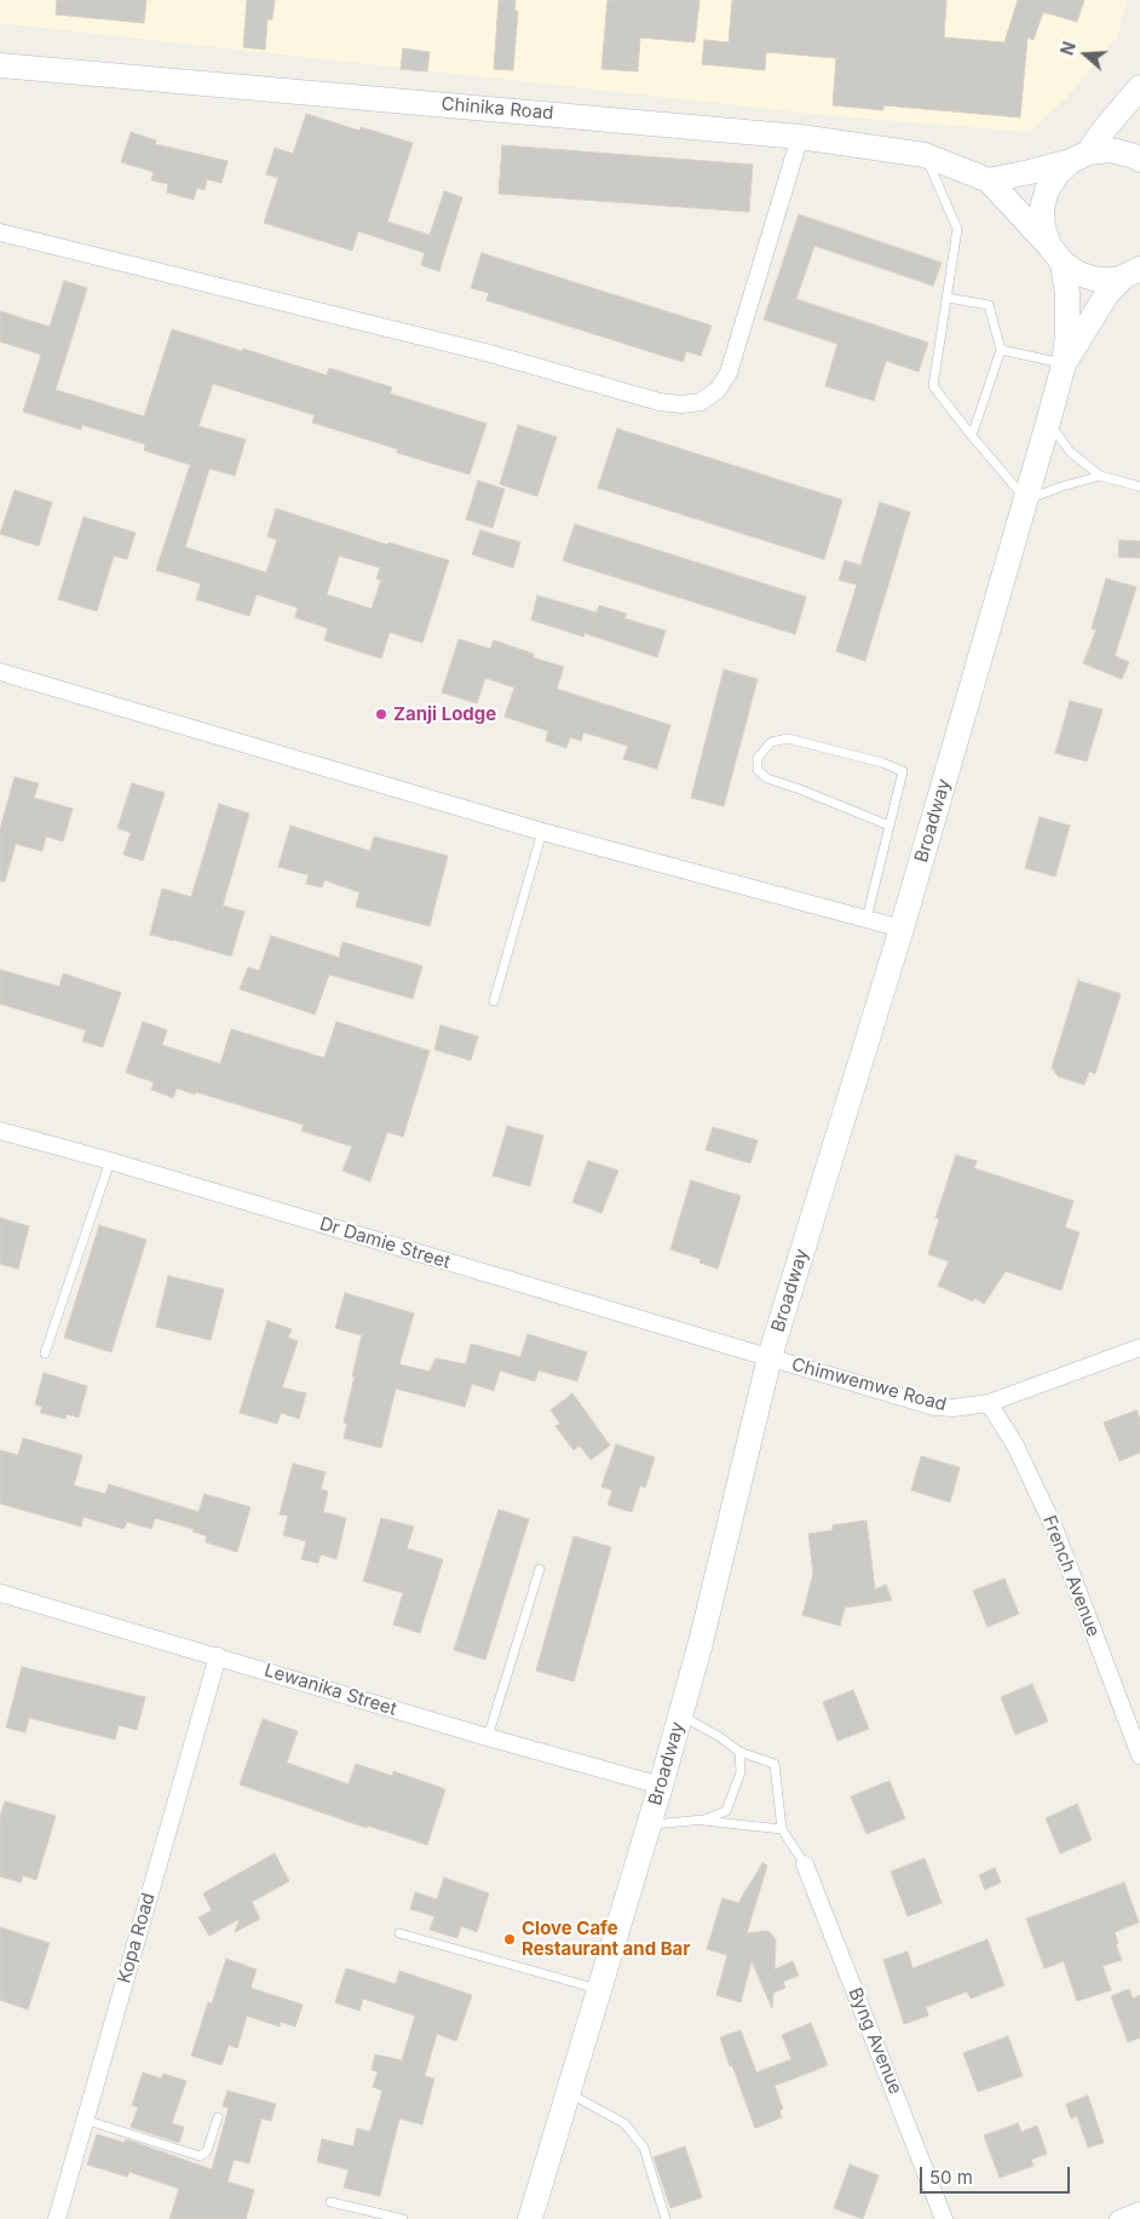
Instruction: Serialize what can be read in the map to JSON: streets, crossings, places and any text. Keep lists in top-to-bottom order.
{
  "streets": {
    "main road": ["Chinika Road", "Broadway"],
    "street": [
      "Dr Damie Street",
      "Chimwemwe Road",
      "French Avenue",
      "Lewanika Street",
      "Kopa Road",
      "Byng Avenue"
    ]
  },
  "crossings": [
    ["Broadway", "Dr Damie Street"],
    ["Broadway", "Chimwemwe Road"],
    ["Broadway", "Lewanika Street"],
    ["Dr Damie Street", "Chimwemwe Road"],
    ["Chimwemwe Road", "French Avenue"],
    ["Lewanika Street", "Kopa Road"]
  ],
  "places": ["Zanji Lodge", "Clove Cafe Restaurant and Bar"],
  "scale_bar": "50 m",
  "north": "left"
}
